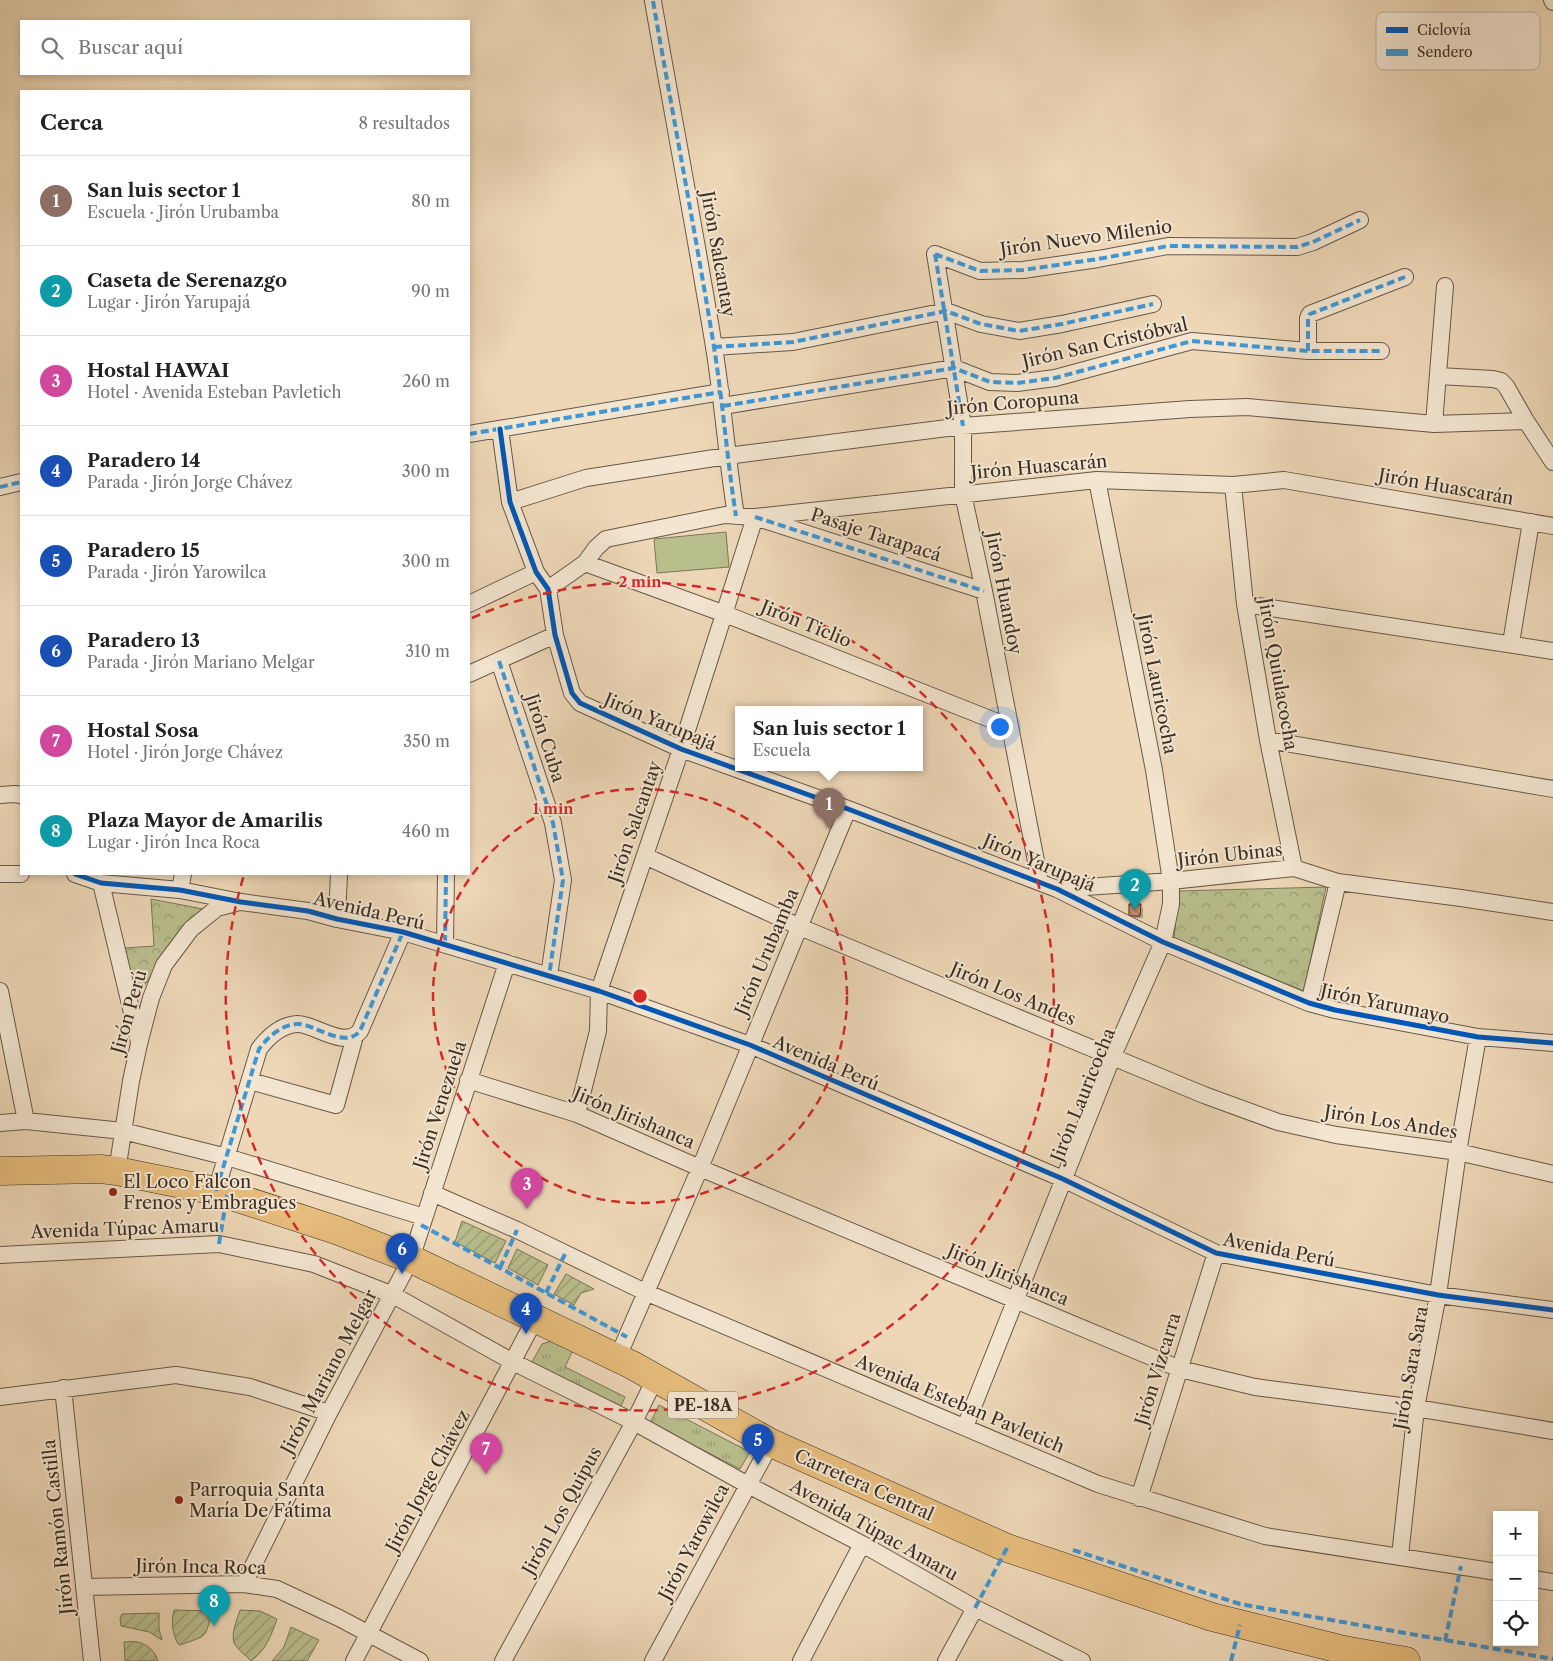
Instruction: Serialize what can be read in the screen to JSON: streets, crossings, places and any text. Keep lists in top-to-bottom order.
{
  "streets": {
    "highway": ["PE-18A", "Carretera Central"],
    "street": [
      "Jirón Nuevo Milenio",
      "Jirón Salcantay",
      "Jirón San Cristóbval",
      "Jirón Coropuna",
      "Jirón Huascarán",
      "Pasaje Tarapacá",
      "Jirón Huandoy",
      "Jirón Ticlio",
      "Jirón Quiulacocha",
      "Jirón Lauricocha",
      "Jirón Yarupajá",
      "Jirón Cuba",
      "Jirón Ubinas",
      "Avenida Perú",
      "Jirón Urubamba",
      "Jirón Los Andes",
      "Jirón Yarumayo",
      "Jirón Perú",
      "Jirón Venezuela",
      "Jirón Jirishanca",
      "Avenida Túpac Amaru",
      "Jirón Sara Sara",
      "Jirón Vizcarra",
      "Jirón Mariano Melgar",
      "Avenida Esteban Pavletich",
      "Jirón Jorge Chávez",
      "Jirón Los Quipus",
      "Jirón Ramón Castilla",
      "Jirón Yarowilca",
      "Jirón Inca Roca"
    ]
  },
  "crossings": [
    ["Jirón Nuevo Milenio", "Jirón Huandoy"],
    ["Jirón Salcantay", "Jirón Coropuna"],
    ["Jirón Salcantay", "Jirón Huascarán"],
    ["Jirón Salcantay", "Pasaje Tarapacá"],
    ["Jirón Salcantay", "Jirón Ticlio"],
    ["Jirón Salcantay", "Jirón Yarupajá"],
    ["Jirón Salcantay", "Avenida Perú"],
    ["Jirón Salcantay", "Jirón Los Andes"],
    ["Jirón Salcantay", "Jirón Jirishanca"],
    ["Jirón San Cristóbval", "Jirón Huandoy"],
    ["Jirón Coropuna", "Jirón Huandoy"],
    ["Jirón Coropuna", "Jirón Yarupajá"],
    ["Jirón Huascarán", "Pasaje Tarapacá"],
    ["Jirón Huascarán", "Jirón Huandoy"],
    ["Jirón Huascarán", "Jirón Ticlio"],
    ["Jirón Huascarán", "Jirón Quiulacocha"],
    ["Jirón Huascarán", "Jirón Lauricocha"],
    ["Jirón Huascarán", "Jirón Yarupajá"],
    ["Pasaje Tarapacá", "Jirón Huandoy"],
    ["Jirón Huandoy", "Jirón Ticlio"],
    ["Jirón Huandoy", "Jirón Yarupajá"],
    ["Jirón Quiulacocha", "Jirón Ubinas"],
    ["Jirón Lauricocha", "Jirón Yarupajá"],
    ["Jirón Lauricocha", "Jirón Ubinas"],
    ["Jirón Lauricocha", "Avenida Perú"],
    ["Jirón Lauricocha", "Jirón Los Andes"],
    ["Jirón Lauricocha", "Jirón Yarumayo"],
    ["Jirón Lauricocha", "Jirón Jirishanca"],
    ["Jirón Lauricocha", "Avenida Esteban Pavletich"],
    ["Jirón Yarupajá", "Jirón Ubinas"],
    ["Jirón Yarupajá", "Jirón Urubamba"],
    ["Jirón Yarupajá", "Jirón Yarumayo"],
    ["Jirón Cuba", "Avenida Perú"],
    ["Avenida Perú", "Jirón Urubamba"],
    ["Avenida Perú", "Jirón Perú"],
    ["Avenida Perú", "Jirón Venezuela"],
    ["Avenida Perú", "Jirón Sara Sara"],
    ["Avenida Perú", "Jirón Vizcarra"],
    ["Jirón Urubamba", "Jirón Los Andes"],
    ["Jirón Urubamba", "Jirón Jirishanca"],
    ["Jirón Urubamba", "Avenida Esteban Pavletich"],
    ["Jirón Urubamba", "Carretera Central"],
    ["Jirón Los Andes", "Jirón Sara Sara"],
    ["Jirón Yarumayo", "Jirón Sara Sara"],
    ["Jirón Perú", "Carretera Central"],
    ["Jirón Venezuela", "Jirón Jirishanca"],
    ["Jirón Venezuela", "Jirón Mariano Melgar"],
    ["Jirón Venezuela", "Avenida Esteban Pavletich"],
    ["Jirón Venezuela", "Carretera Central"],
    ["Jirón Jirishanca", "Jirón Sara Sara"],
    ["Jirón Jirishanca", "Jirón Vizcarra"],
    ["Avenida Túpac Amaru", "Jirón Mariano Melgar"],
    ["Avenida Túpac Amaru", "Jirón Jorge Chávez"],
    ["Avenida Túpac Amaru", "Jirón Los Quipus"],
    ["Avenida Túpac Amaru", "Jirón Yarowilca"],
    ["Jirón Sara Sara", "Avenida Esteban Pavletich"],
    ["Jirón Vizcarra", "Avenida Esteban Pavletich"],
    ["Jirón Mariano Melgar", "Carretera Central"],
    ["Jirón Mariano Melgar", "Jirón Inca Roca"],
    ["Jirón Jorge Chávez", "Carretera Central"],
    ["Jirón Jorge Chávez", "Jirón Inca Roca"],
    ["Carretera Central", "Jirón Los Quipus"],
    ["Carretera Central", "Jirón Yarowilca"],
    ["Jirón Ramón Castilla", "Jirón Inca Roca"]
  ],
  "places": ["El Loco Falcon Frenos y Embragues", "Parroquia Santa María De Fátima"],
  "legend": ["Ciclovía", "Sendero"],
  "page": {
    "search": "Buscar aquí",
    "heading": ["Cerca", "8 resultados"],
    "list": [
      {
        "mark": "1",
        "name": "San luis sector 1",
        "note": "Escuela · Jirón Urubamba",
        "value": "80 m"
      },
      {
        "mark": "2",
        "name": "Caseta de Serenazgo",
        "note": "Lugar · Jirón Yarupajá",
        "value": "90 m"
      },
      {
        "mark": "3",
        "name": "Hostal HAWAI",
        "note": "Hotel · Avenida Esteban Pavletich",
        "value": "260 m"
      },
      {
        "mark": "4",
        "name": "Paradero 14",
        "note": "Parada · Jirón Jorge Chávez",
        "value": "300 m"
      },
      {
        "mark": "5",
        "name": "Paradero 15",
        "note": "Parada · Jirón Yarowilca",
        "value": "300 m"
      },
      {
        "mark": "6",
        "name": "Paradero 13",
        "note": "Parada · Jirón Mariano Melgar",
        "value": "310 m"
      },
      {
        "mark": "7",
        "name": "Hostal Sosa",
        "note": "Hotel · Jirón Jorge Chávez",
        "value": "350 m"
      },
      {
        "mark": "8",
        "name": "Plaza Mayor de Amarilis",
        "note": "Lugar · Jirón Inca Roca",
        "value": "460 m"
      }
    ],
    "popup": ["San luis sector 1", "Escuela"],
    "pins": [
      "1",
      "2",
      "3",
      "6",
      "4",
      "5",
      "7",
      "8"
    ],
    "map_buttons": ["+", "−"]
  },
  "rings": ["2 min", "1 min"]
}
